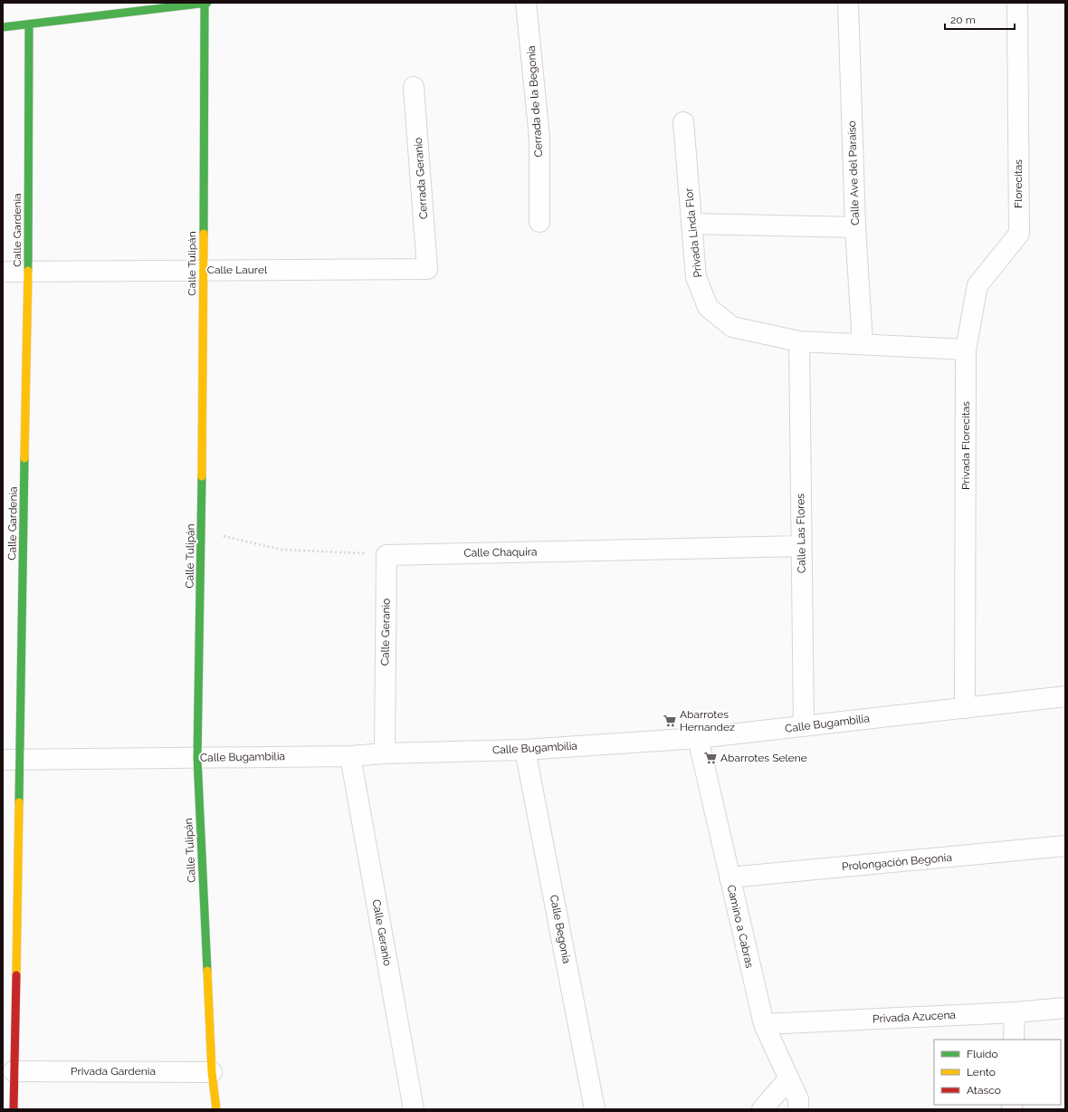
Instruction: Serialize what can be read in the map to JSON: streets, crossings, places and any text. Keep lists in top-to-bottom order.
{
  "streets": {
    "street": [
      "Cerrada de la Begonia",
      "Calle Ave del Paraíso",
      "Cerrada Geranio",
      "Florecitas",
      "Calle Gardenia",
      "Privada Linda Flor",
      "Calle Tulipán",
      "Calle Laurel",
      "Privada Florecitas",
      "Calle Las Flores",
      "Calle Chaquira",
      "Calle Geranio",
      "Calle Bugambilia",
      "Prolongación Begonia",
      "Camino a Cabras",
      "Calle Begonia",
      "Privada Azucena",
      "Privada Gardenia"
    ]
  },
  "crossings": [
    ["Cerrada Geranio", "Calle Laurel"],
    ["Florecitas", "Privada Florecitas"],
    ["Calle Gardenia", "Calle Laurel"],
    ["Calle Gardenia", "Calle Bugambilia"],
    ["Calle Gardenia", "Privada Gardenia"],
    ["Privada Linda Flor", "Calle Las Flores"],
    ["Calle Tulipán", "Calle Laurel"],
    ["Calle Tulipán", "Calle Bugambilia"],
    ["Calle Tulipán", "Privada Gardenia"],
    ["Privada Florecitas", "Calle Bugambilia"],
    ["Calle Las Flores", "Calle Chaquira"],
    ["Calle Las Flores", "Calle Bugambilia"],
    ["Calle Chaquira", "Calle Geranio"],
    ["Calle Geranio", "Calle Bugambilia"],
    ["Calle Bugambilia", "Camino a Cabras"],
    ["Calle Bugambilia", "Calle Begonia"],
    ["Prolongación Begonia", "Camino a Cabras"],
    ["Camino a Cabras", "Privada Azucena"]
  ],
  "places": {
    "supermarket": ["Abarrotes Hernandez", "Abarrotes Selene"]
  },
  "legend": ["Fluido", "Lento", "Atasco"],
  "scale_bar": "20 m"
}
